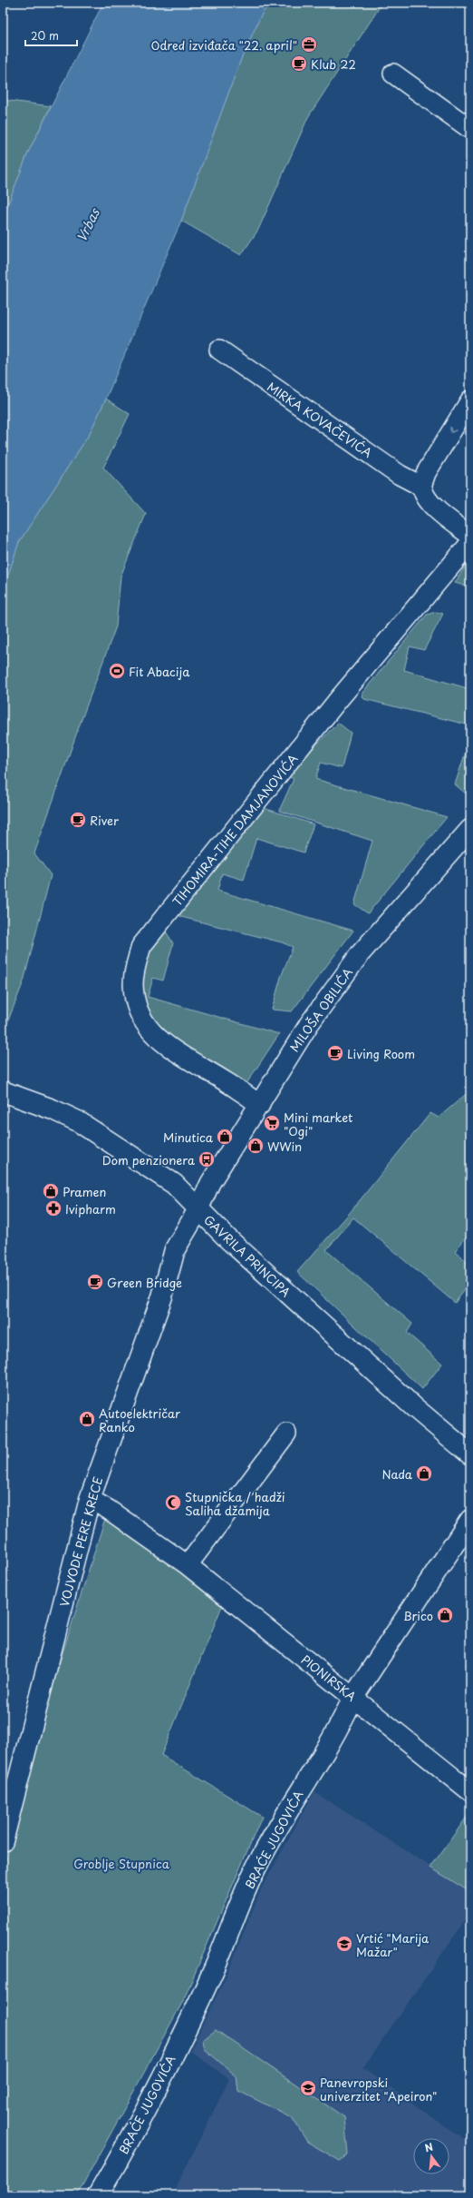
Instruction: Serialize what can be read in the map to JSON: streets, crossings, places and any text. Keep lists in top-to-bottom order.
{
  "streets": {
    "street": [
      "MIRKA KOVAČEVIĆA",
      "TIHOMIRA-TIHE DAMJANOVIĆA",
      "MILOŠA OBILIĆA",
      "GAVRILA PRINCIPA",
      "VOJVODE PERE KRECE",
      "PIONIRSKA",
      "BRAĆE JUGOVIĆA"
    ]
  },
  "crossings": [
    ["TIHOMIRA-TIHE DAMJANOVIĆA", "MILOŠA OBILIĆA"],
    ["MILOŠA OBILIĆA", "GAVRILA PRINCIPA"],
    ["MILOŠA OBILIĆA", "VOJVODE PERE KRECE"],
    ["GAVRILA PRINCIPA", "VOJVODE PERE KRECE"],
    ["VOJVODE PERE KRECE", "PIONIRSKA"],
    ["PIONIRSKA", "BRAĆE JUGOVIĆA"]
  ],
  "water": ["Vrbas"],
  "parks": ["Groblje Stupnica"],
  "places": {
    "office": ["Odred izviđača \"22. april\""],
    "cafe": [
      "Klub 22",
      "River",
      "Living Room",
      "Green Bridge"
    ],
    "sports": ["Fit Abacija"],
    "supermarket": ["Mini market \"Ogi\""],
    "shop": [
      "Minutica",
      "WWin",
      "Pramen",
      "Autoelektričar Ranko",
      "Nada",
      "Brico"
    ],
    "bus stop": ["Dom penzionera"],
    "pharmacy": ["Ivipharm"],
    "mosque": ["Stupnička / hadži Saliha džamija"],
    "school or university": ["Vrtić \"Marija Mažar\"", "Panevropski univerzitet \"Apeiron\""]
  },
  "scale_bar": "20 m",
  "north": "top"
}
